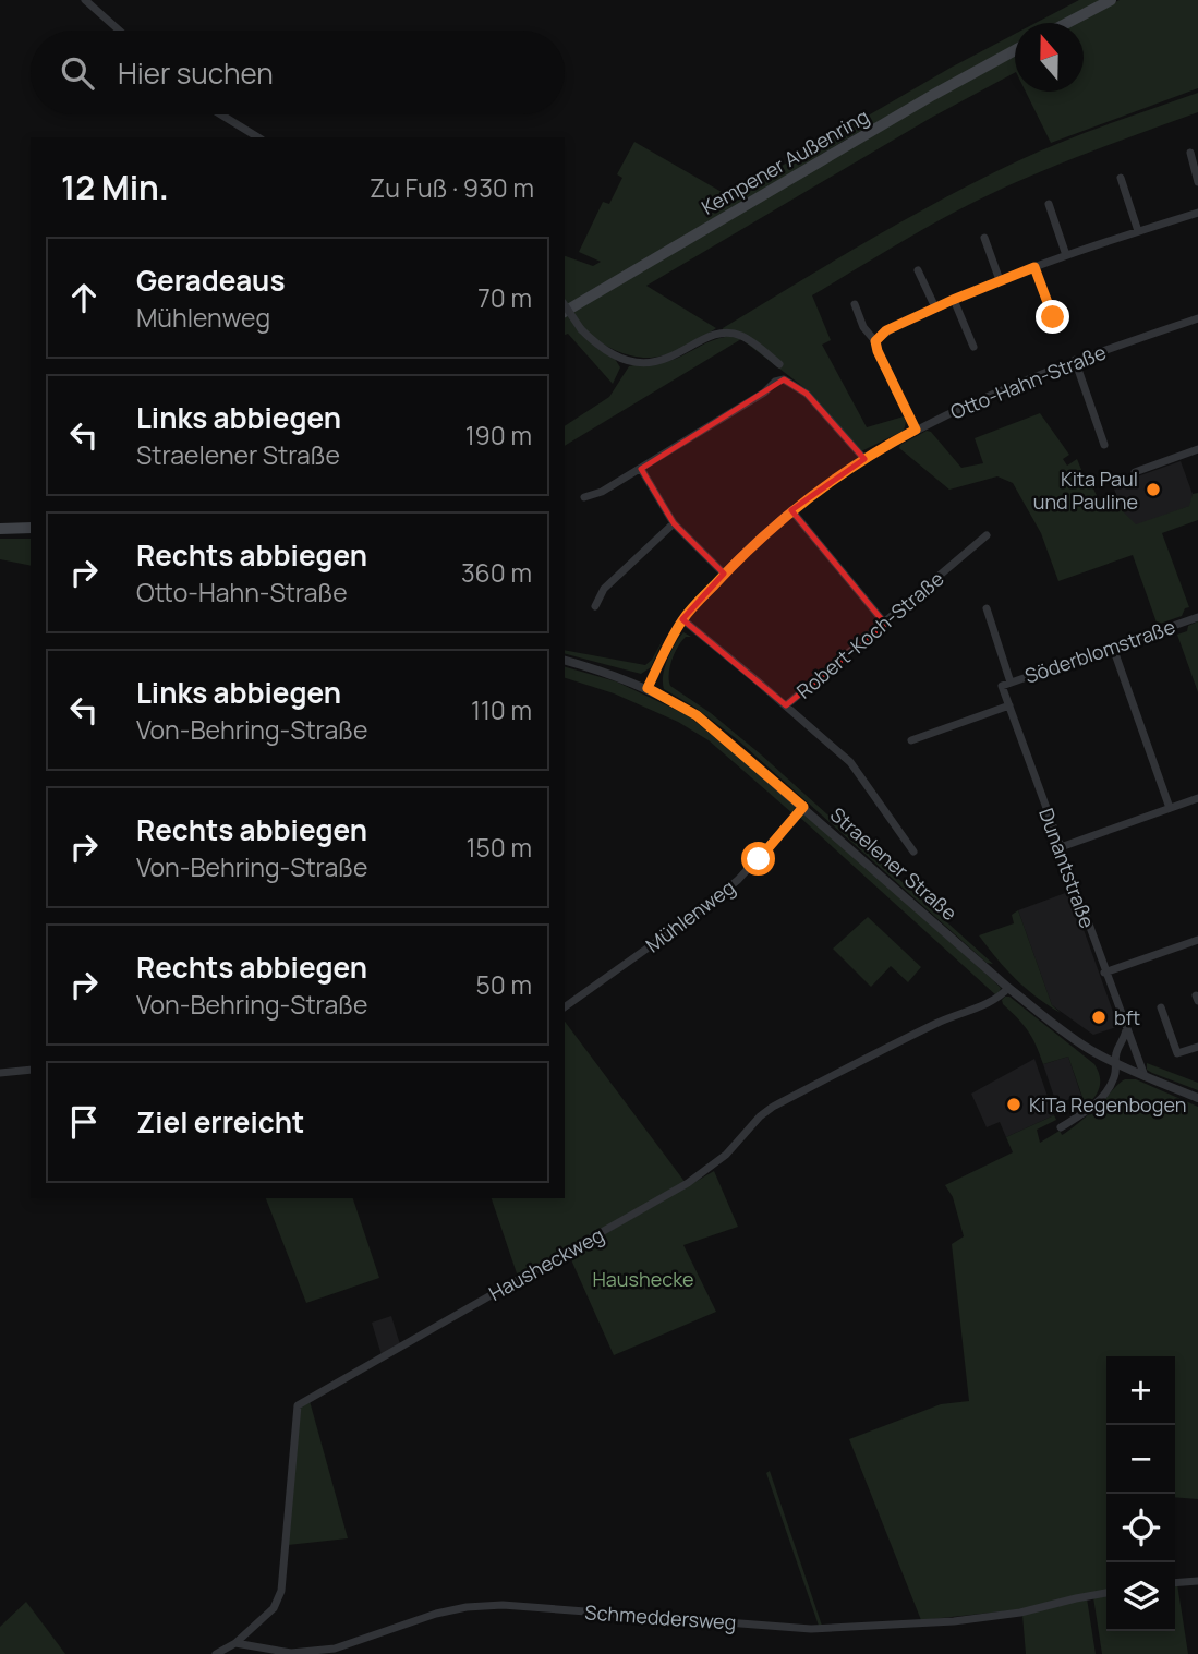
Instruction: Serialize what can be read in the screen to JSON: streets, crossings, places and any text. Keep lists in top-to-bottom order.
{
  "streets": {
    "main road": ["Kempener Außenring"],
    "street": [
      "Otto-Hahn-Straße",
      "Robert-Koch-Straße",
      "Söderblomstraße",
      "Straelener Straße",
      "Dunantstraße",
      "Mühlenweg",
      "Hausheckweg",
      "Schmeddersweg"
    ]
  },
  "crossings": [
    ["Otto-Hahn-Straße", "Robert-Koch-Straße"],
    ["Otto-Hahn-Straße", "Straelener Straße"],
    ["Söderblomstraße", "Dunantstraße"],
    ["Straelener Straße", "Dunantstraße"],
    ["Straelener Straße", "Mühlenweg"],
    ["Straelener Straße", "Hausheckweg"],
    ["Hausheckweg", "Schmeddersweg"]
  ],
  "parks": ["Haushecke"],
  "places": ["Kita Paul und Pauline", "bft", "KiTa Regenbogen"],
  "north": "top",
  "page": {
    "search": "Hier suchen",
    "heading": ["12 Min.", "Zu Fuß · 930 m"],
    "list": [
      ["Geradeaus", "Mühlenweg", "70 m"],
      ["Links abbiegen", "Straelener Straße", "190 m"],
      ["Rechts abbiegen", "Otto-Hahn-Straße", "360 m"],
      ["Links abbiegen", "Von-Behring-Straße", "110 m"],
      ["Rechts abbiegen", "Von-Behring-Straße", "150 m"],
      ["Rechts abbiegen", "Von-Behring-Straße", "50 m"],
      "Ziel erreicht"
    ],
    "map_buttons": ["+", "−"]
  }
}
